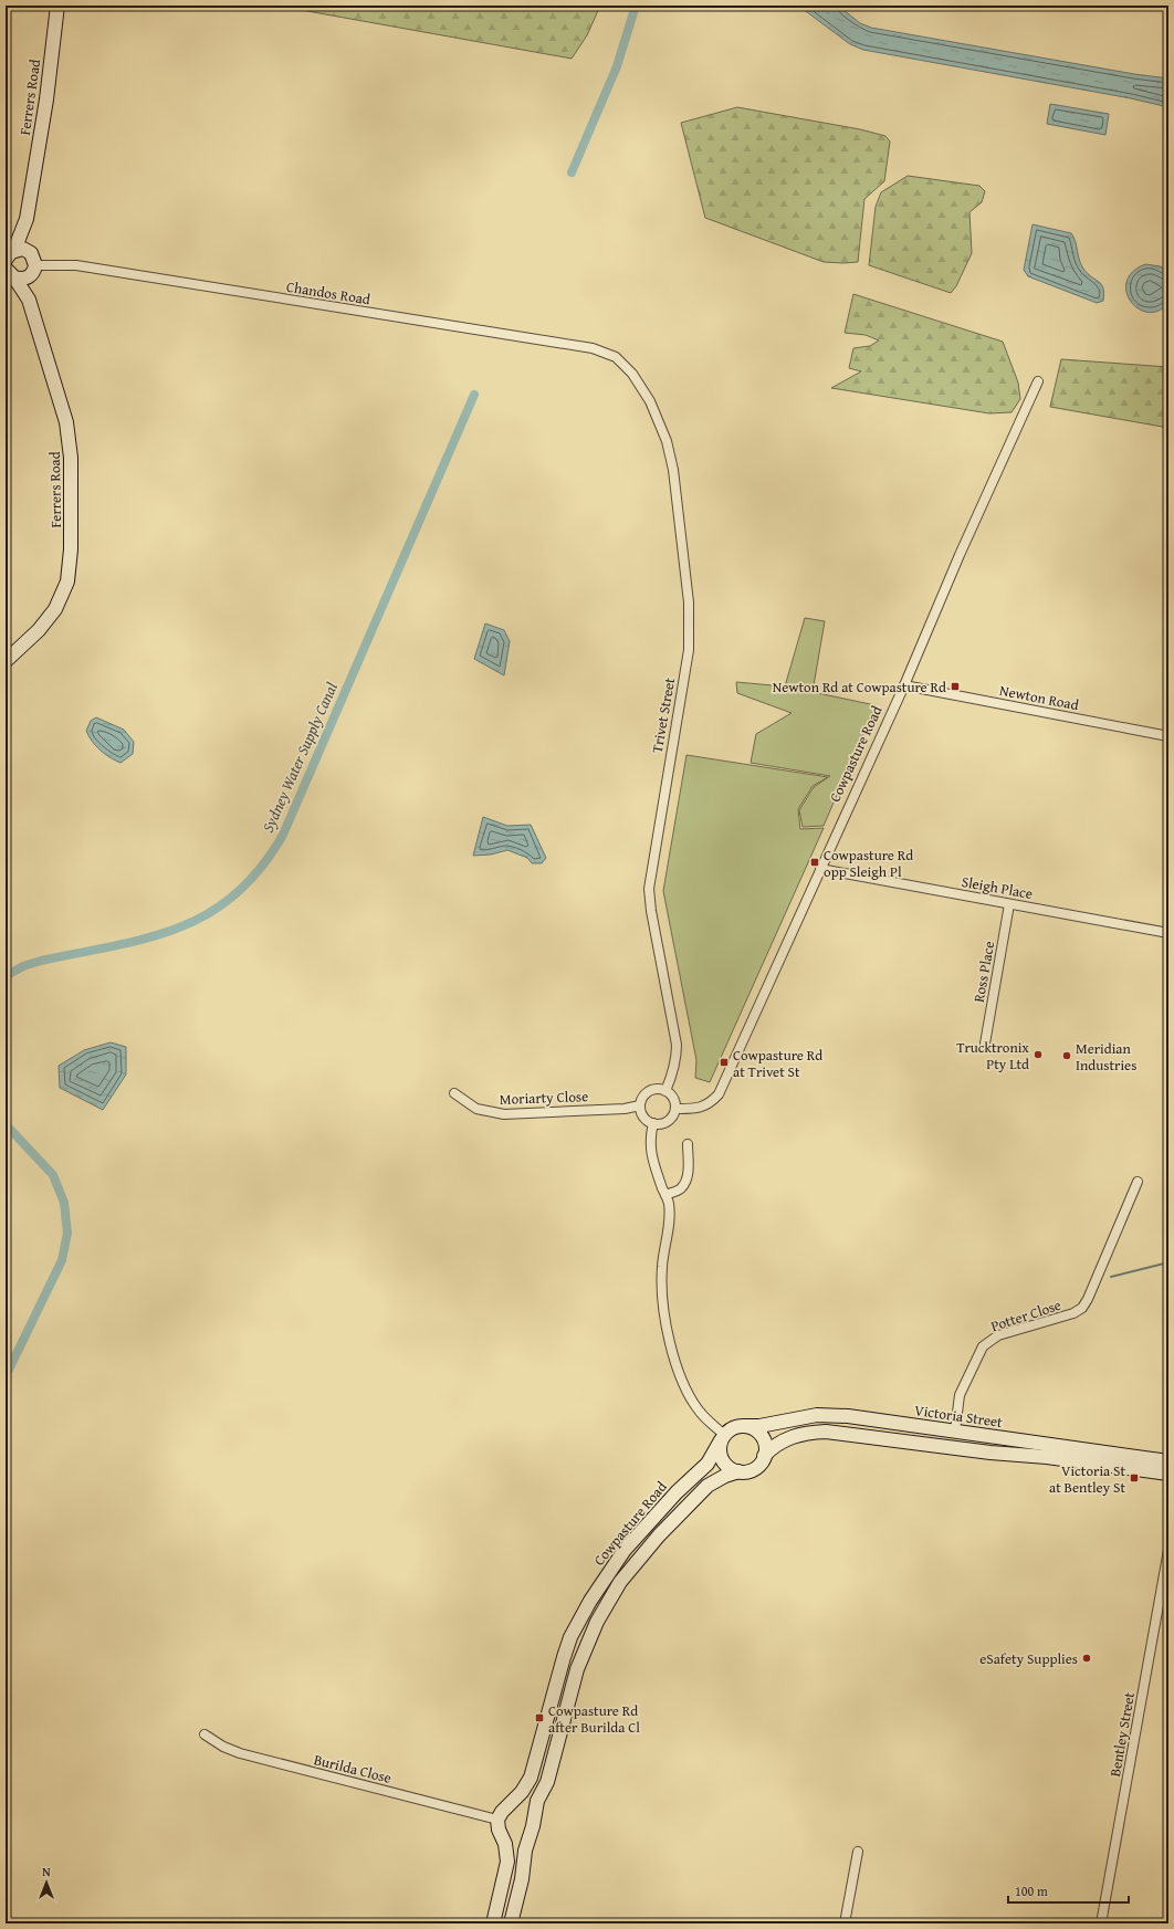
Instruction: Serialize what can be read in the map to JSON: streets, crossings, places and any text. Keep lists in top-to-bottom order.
{
  "streets": {
    "main road": ["Ferrers Road", "Cowpasture Road", "Victoria Street"],
    "street": [
      "Chandos Road",
      "Newton Road",
      "Trivet Street",
      "Sleigh Place",
      "Ross Place",
      "Moriarty Close",
      "Potter Close",
      "Bentley Street",
      "Burilda Close"
    ]
  },
  "crossings": [
    ["Ferrers Road", "Chandos Road"],
    ["Chandos Road", "Trivet Street"],
    ["Newton Road", "Cowpasture Road"],
    ["Trivet Street", "Cowpasture Road"],
    ["Trivet Street", "Moriarty Close"],
    ["Cowpasture Road", "Sleigh Place"],
    ["Cowpasture Road", "Moriarty Close"],
    ["Cowpasture Road", "Victoria Street"],
    ["Cowpasture Road", "Burilda Close"],
    ["Sleigh Place", "Ross Place"],
    ["Potter Close", "Victoria Street"]
  ],
  "water": ["Sydney Water Supply Canal"],
  "places": {
    "transit": [
      "Newton Rd at Cowpasture Rd",
      "Cowpasture Rd opp Sleigh Pl",
      "Cowpasture Rd at Trivet St",
      "Victoria St at Bentley St",
      "Cowpasture Rd after Burilda Cl"
    ],
    "other": ["Trucktronix Pty Ltd", "Meridian Industries", "eSafety Supplies"]
  },
  "scale_bar": "100 m",
  "north": "top"
}
